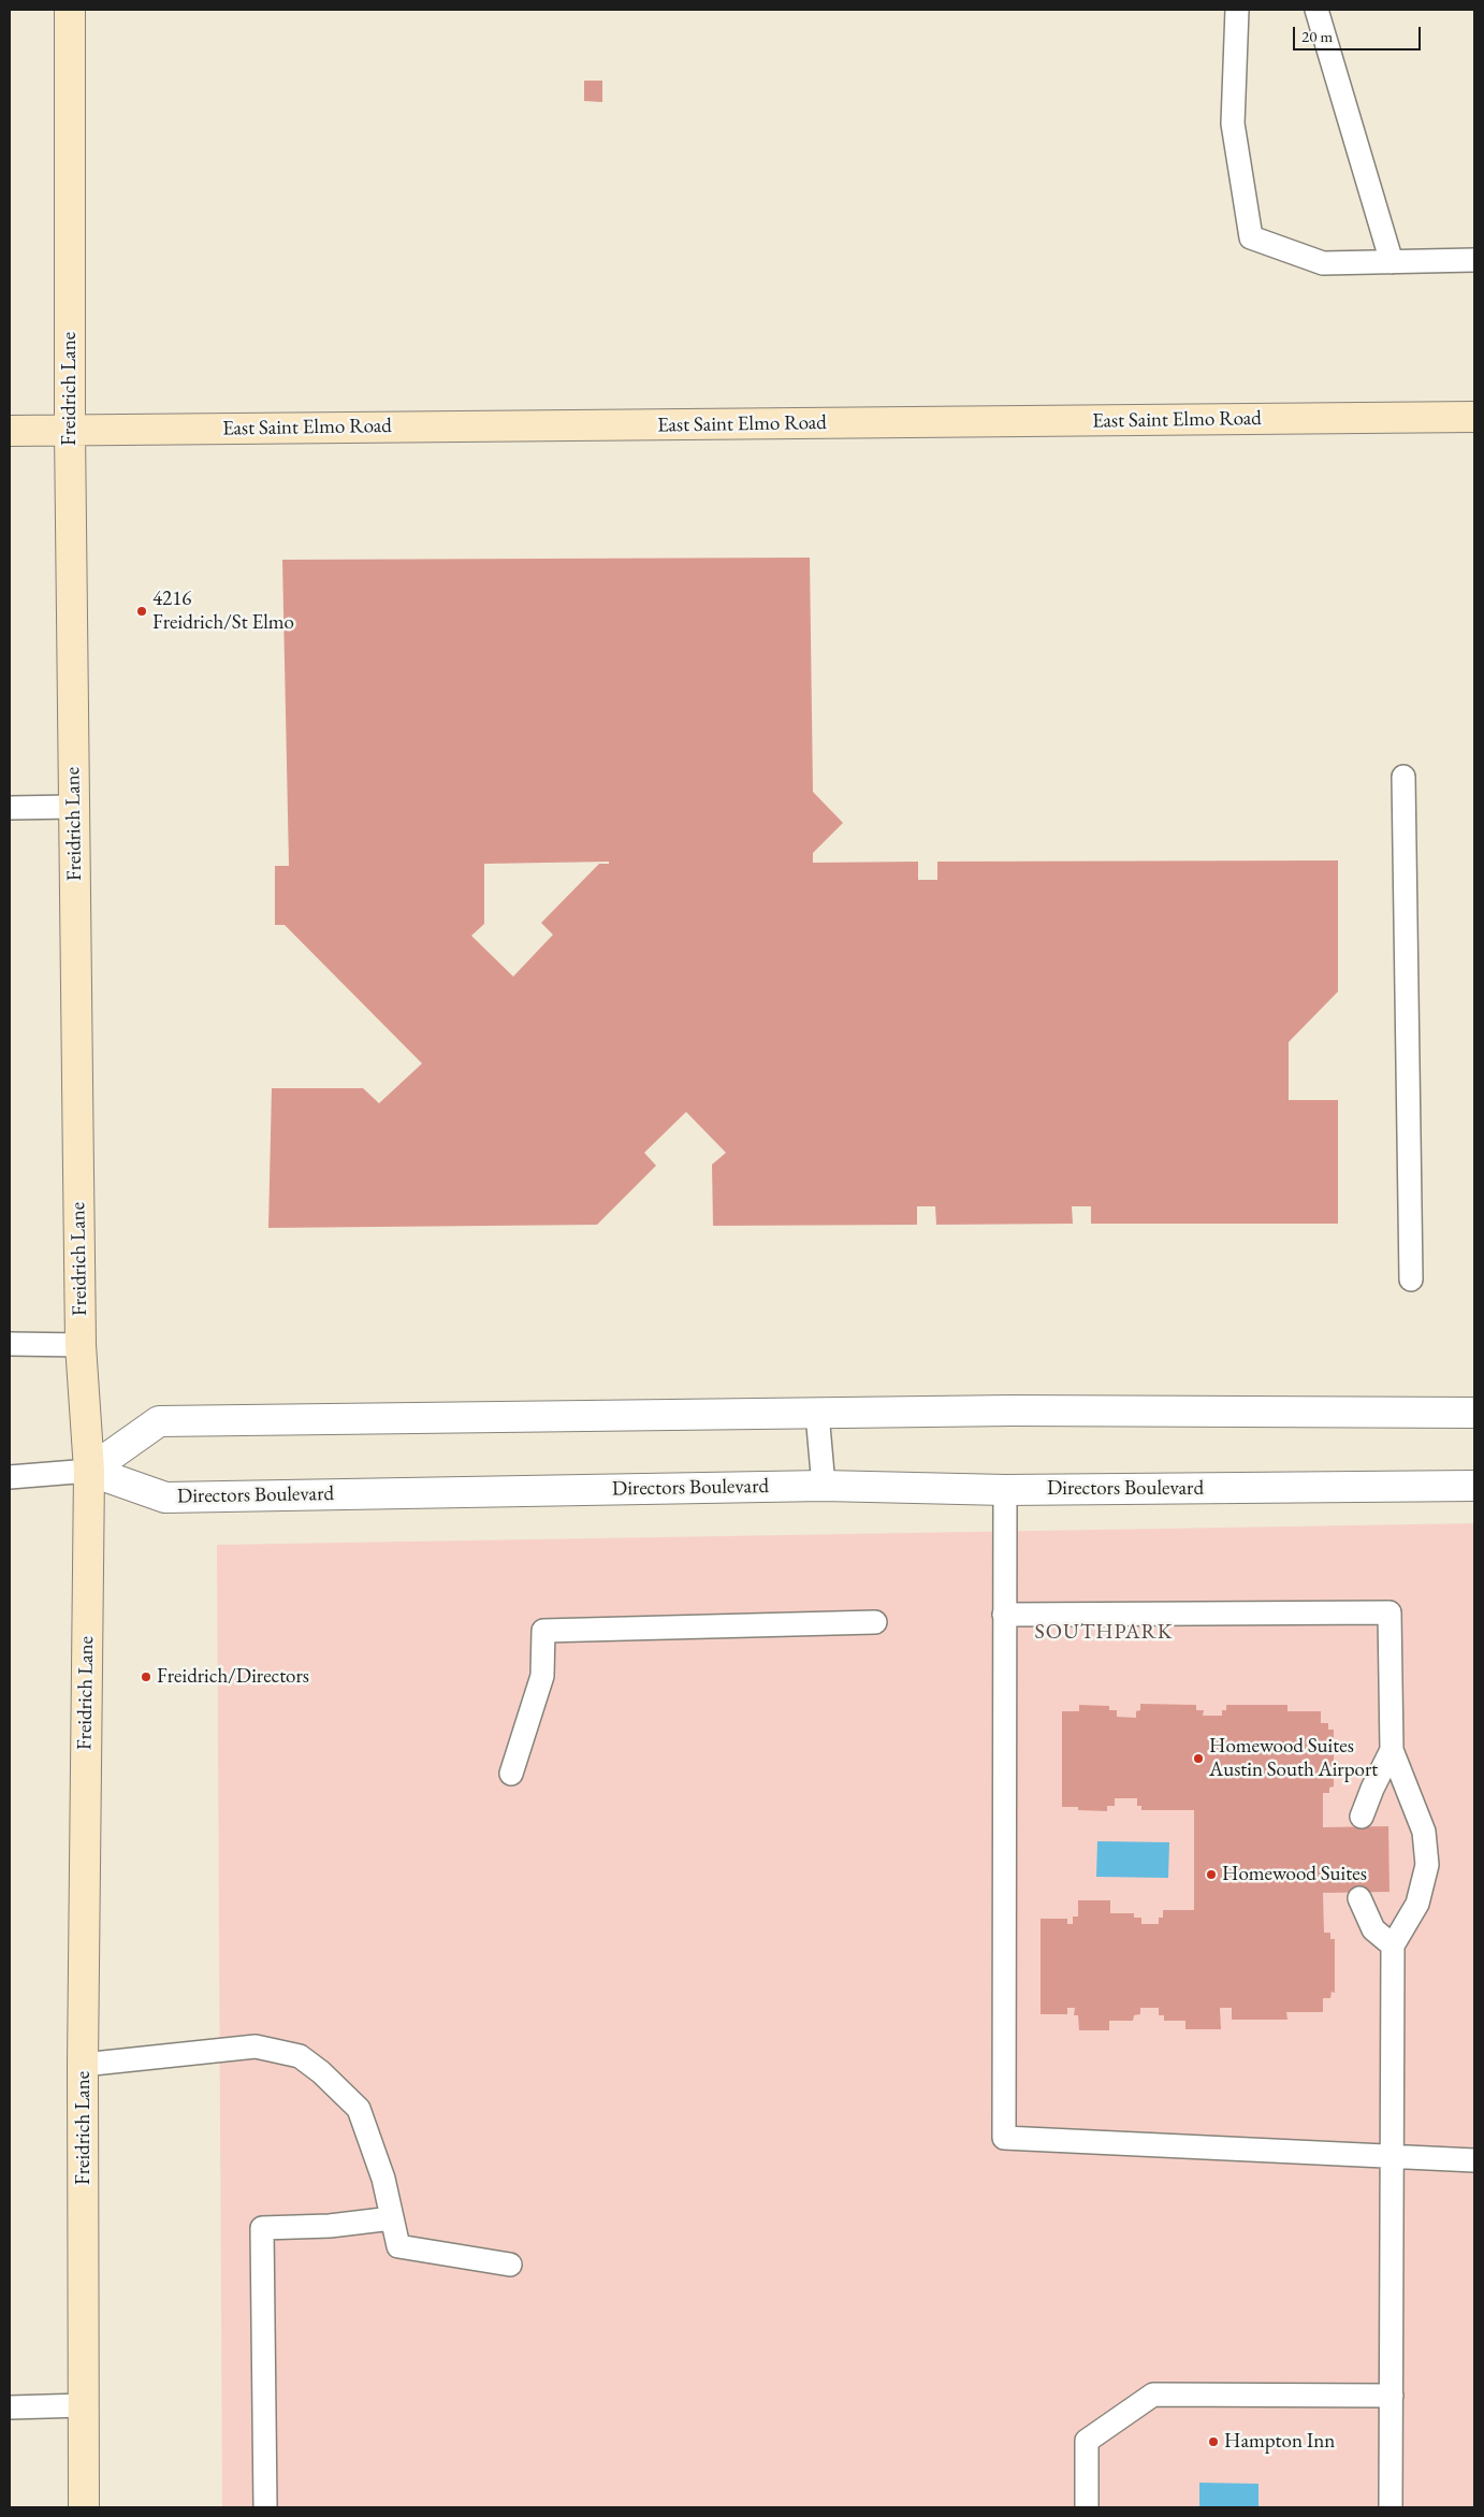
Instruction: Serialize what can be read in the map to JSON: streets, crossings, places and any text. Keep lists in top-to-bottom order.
{
  "streets": {
    "street": ["Freidrich Lane", "East Saint Elmo Road", "Directors Boulevard"]
  },
  "crossings": [
    ["Freidrich Lane", "East Saint Elmo Road"],
    ["Freidrich Lane", "Directors Boulevard"]
  ],
  "districts": ["SOUTHPARK"],
  "places": [
    "4216 Freidrich/St Elmo",
    "Freidrich/Directors",
    "Homewood Suites Austin South Airport",
    "Homewood Suites",
    "Hampton Inn"
  ],
  "scale_bar": "20 m"
}
